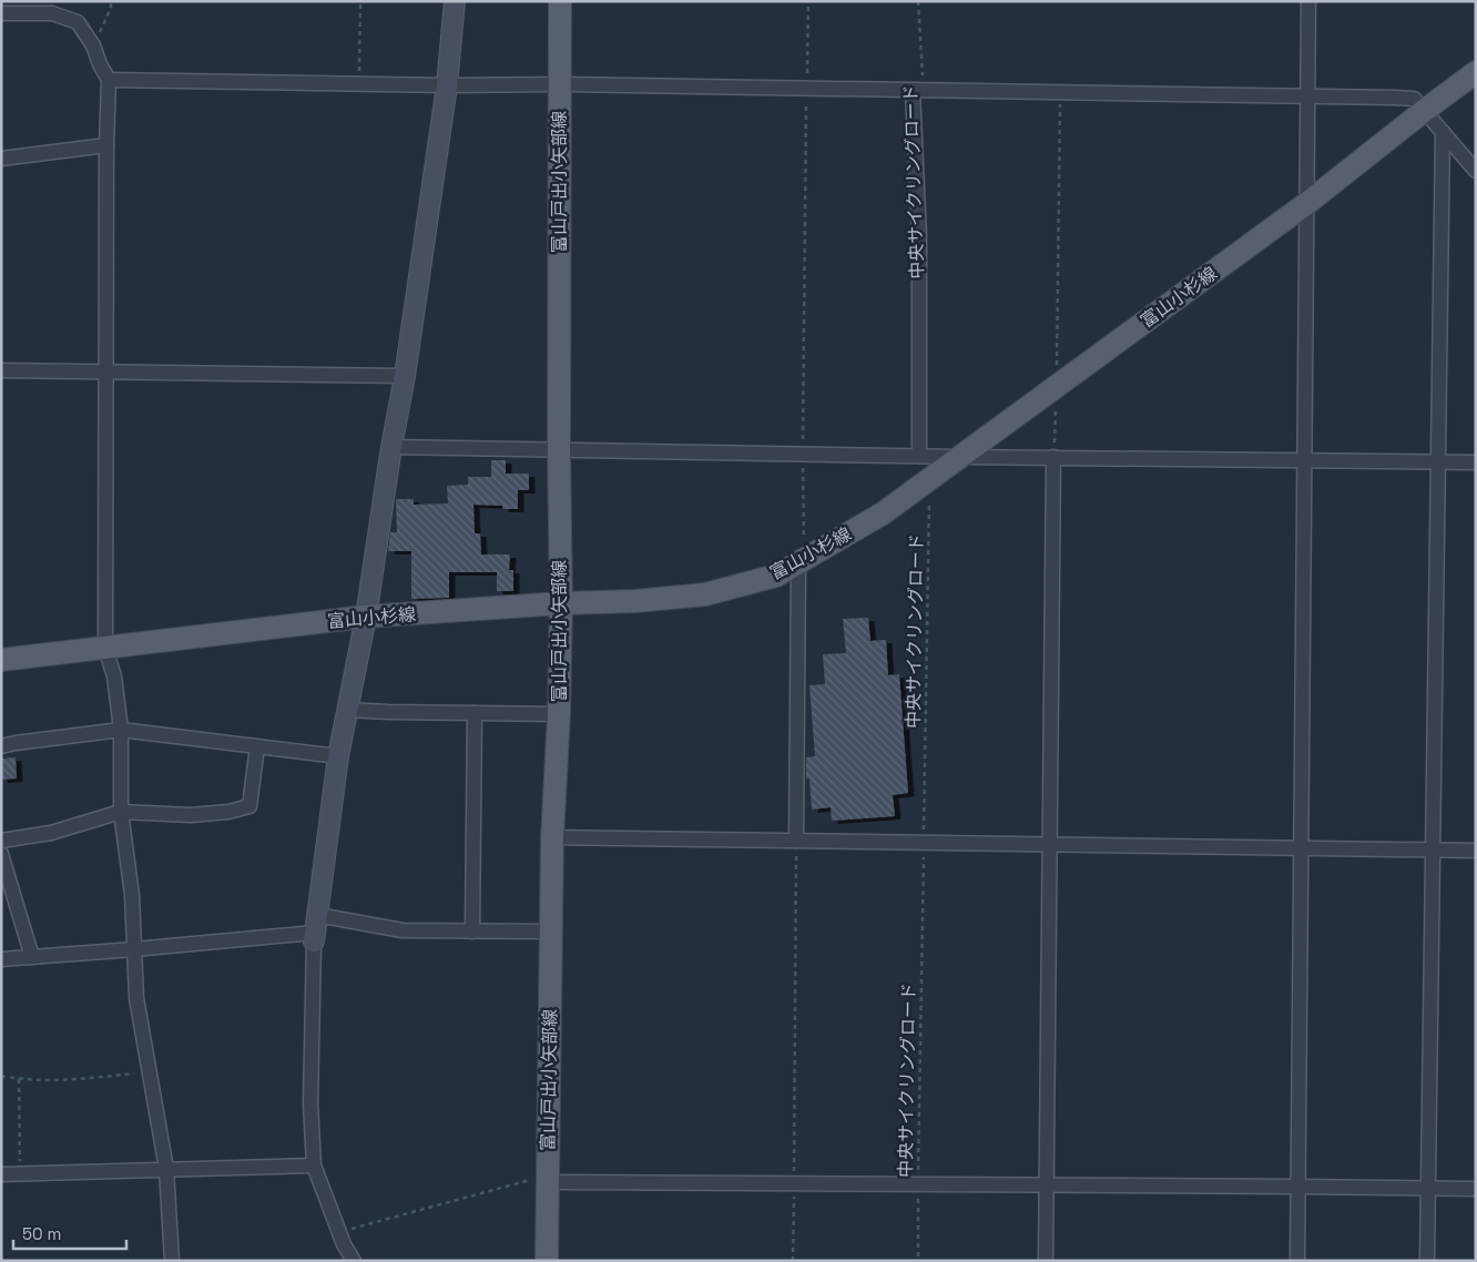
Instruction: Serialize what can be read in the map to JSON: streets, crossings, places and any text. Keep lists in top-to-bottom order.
{
  "streets": {
    "main road": ["富山戸出小矢部線", "富山小杉線"],
    "path": ["中央サイクリングロード"]
  },
  "crossings": [
    ["富山戸出小矢部線", "富山小杉線"],
    ["中央サイクリングロード", "富山小杉線"]
  ],
  "scale_bar": "50 m"
}
